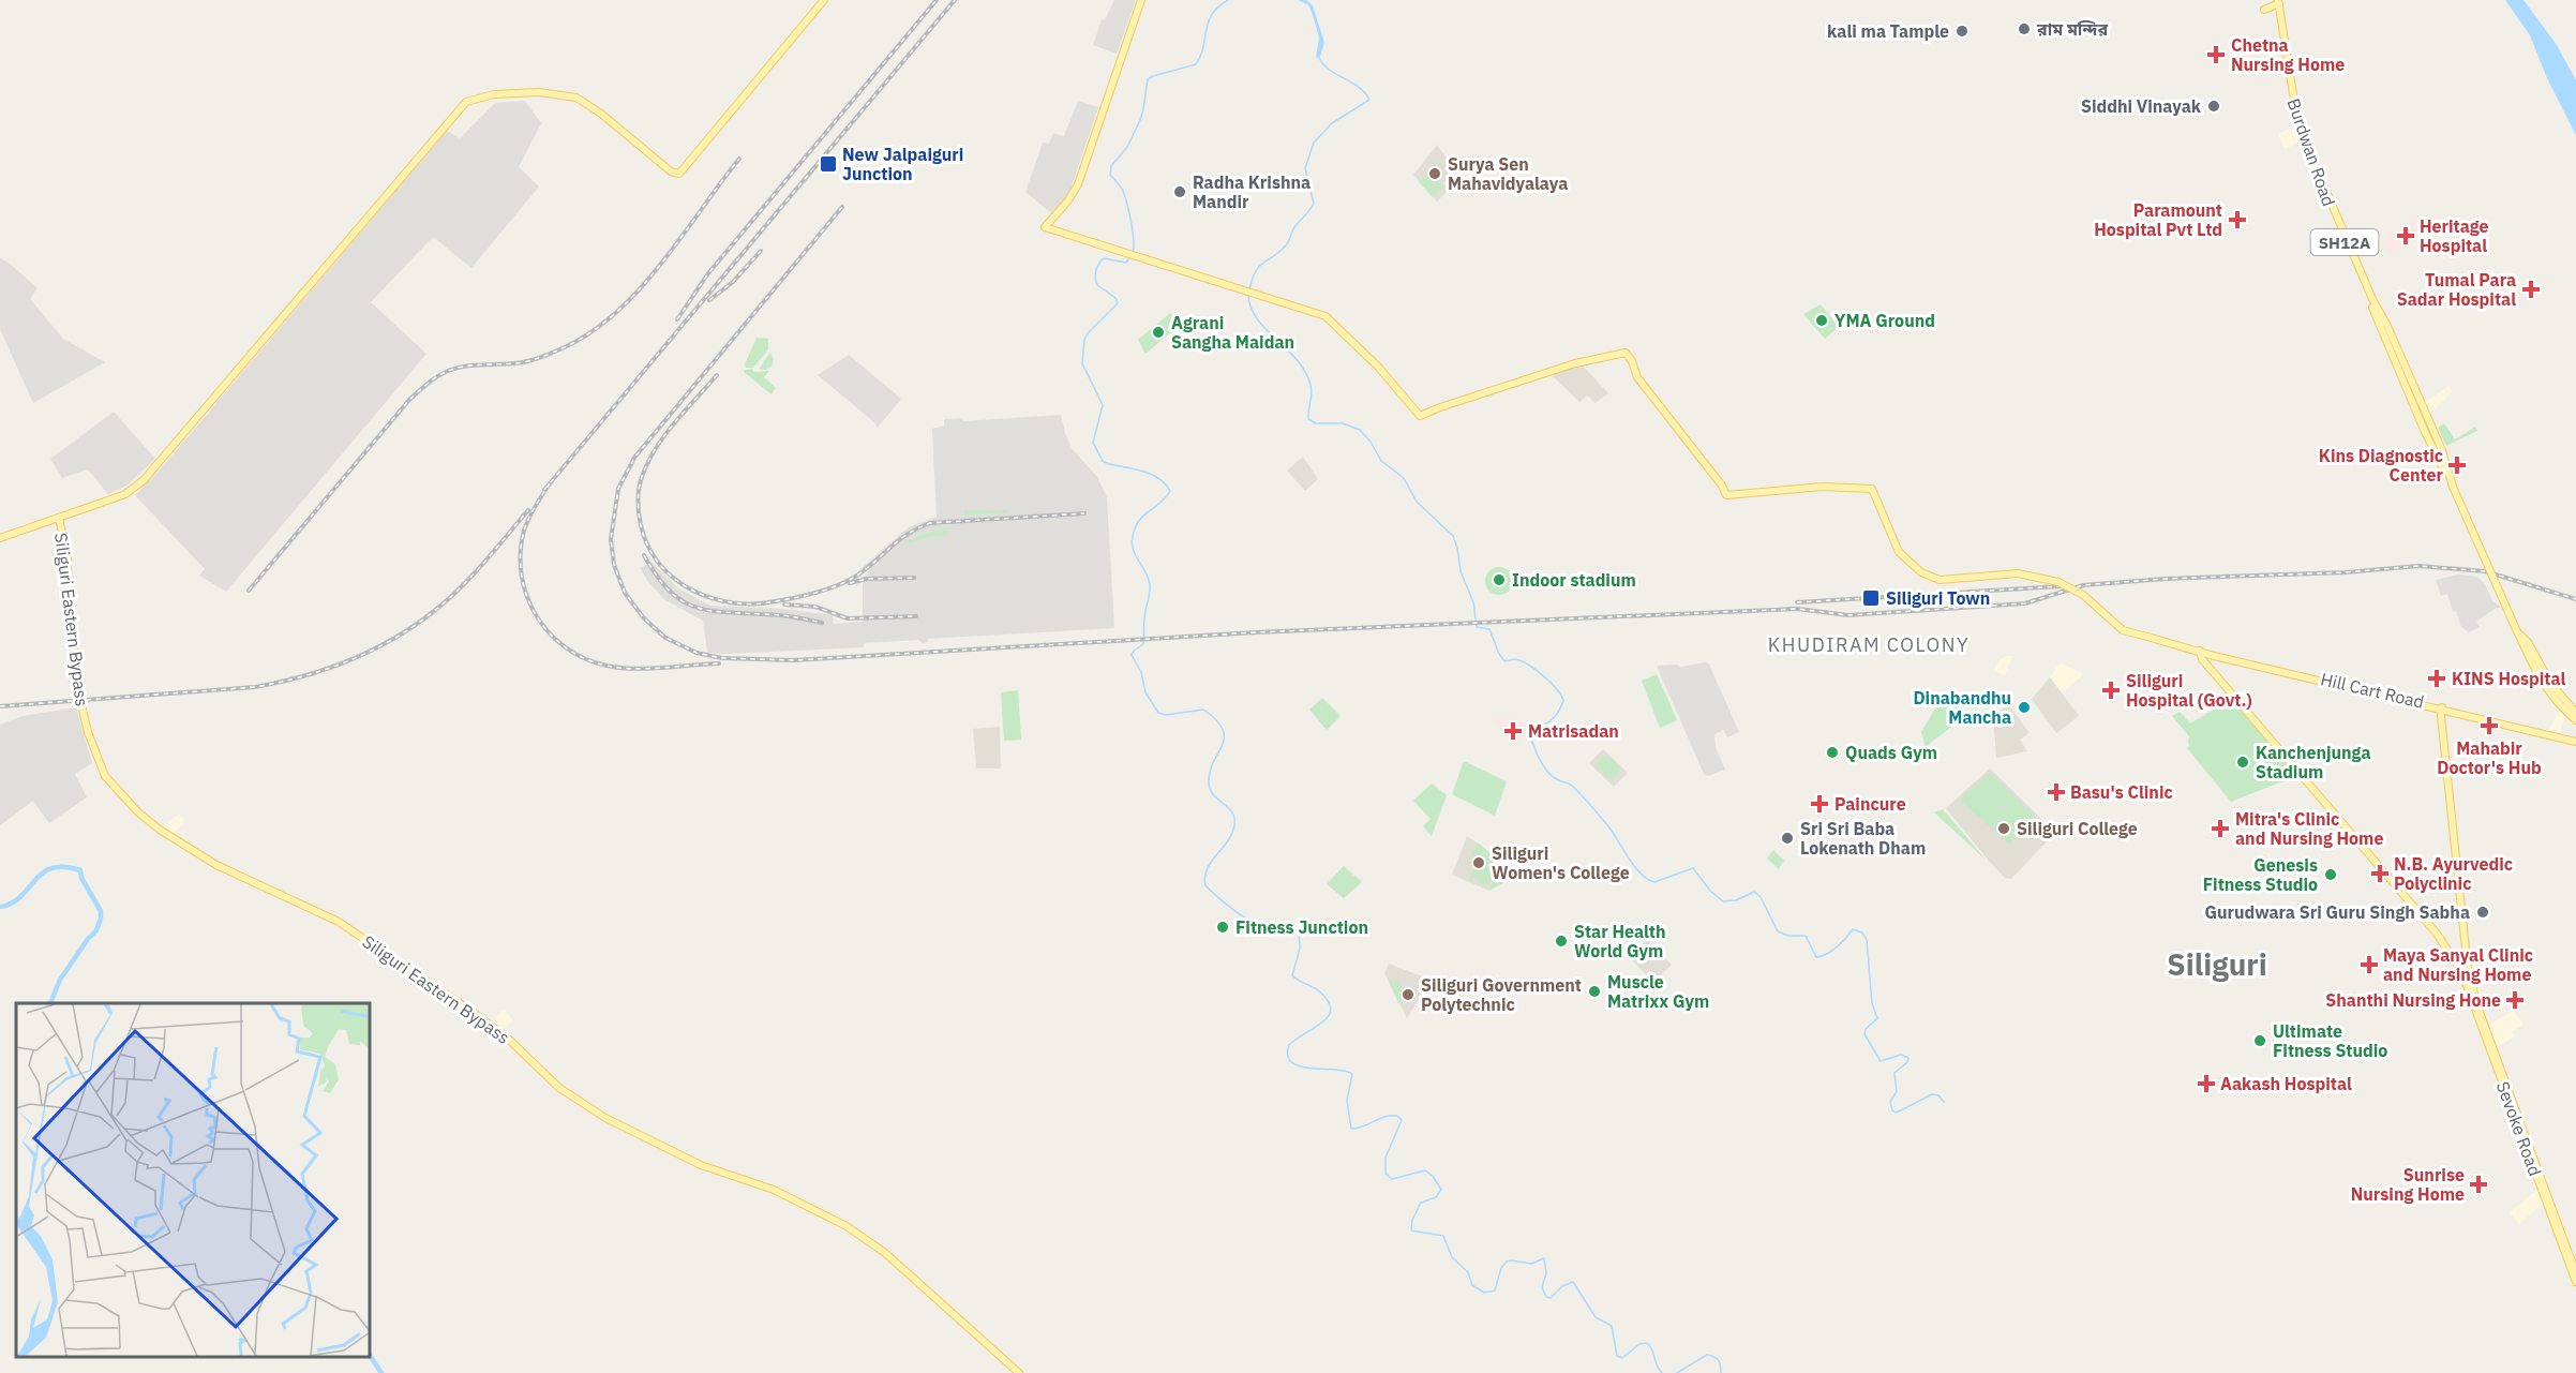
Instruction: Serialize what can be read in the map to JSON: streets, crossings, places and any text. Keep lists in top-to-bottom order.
{
  "streets": {
    "main road": [
      "Burdwan Road",
      "SH12A",
      "Siliguri Eastern Bypass",
      "Hill Cart Road",
      "Sevoke Road"
    ]
  },
  "crossings": [
    ["Hill Cart Road", "Sevoke Road"]
  ],
  "districts": ["KHUDIRAM COLONY", "Siliguri"],
  "places": {
    "other": [
      "রাম মন্দির",
      "kali ma Tample",
      "Siddhi Vinayak",
      "Surya Sen Mahavidyalaya",
      "Radha Krishna Mandir",
      "YMA Ground",
      "Agrani Sangha Maidan",
      "Indoor stadium",
      "Dinabandhu Mancha",
      "Quads Gym",
      "Kanchenjunga Stadium",
      "Siliguri College",
      "Sri Sri Baba Lokenath Dham",
      "Siliguri Women's College",
      "Genesis Fitness Studio",
      "Gurudwara Sri Guru Singh Sabha",
      "Fitness Junction",
      "Star Health World Gym",
      "Muscle Matrixx Gym",
      "Siliguri Government Polytechnic",
      "Ultimate Fitness Studio"
    ],
    "health": [
      "Chetna Nursing Home",
      "Paramount Hospital Pvt Ltd",
      "Heritage Hospital",
      "Tumal Para Sadar Hospital",
      "Kins Diagnostic Center",
      "KINS Hospital",
      "Siliguri Hospital (Govt.)",
      "Mahabir Doctor's Hub",
      "Matrisadan",
      "Basu's Clinic",
      "Paincure",
      "Mitra's Clinic and Nursing Home",
      "N.B. Ayurvedic Polyclinic",
      "Maya Sanyal Clinic and Nursing Home",
      "Shanthi Nursing Hone",
      "Aakash Hospital",
      "Sunrise Nursing Home"
    ],
    "transit": ["New Jalpaiguri Junction", "Siliguri Town"]
  }
}
